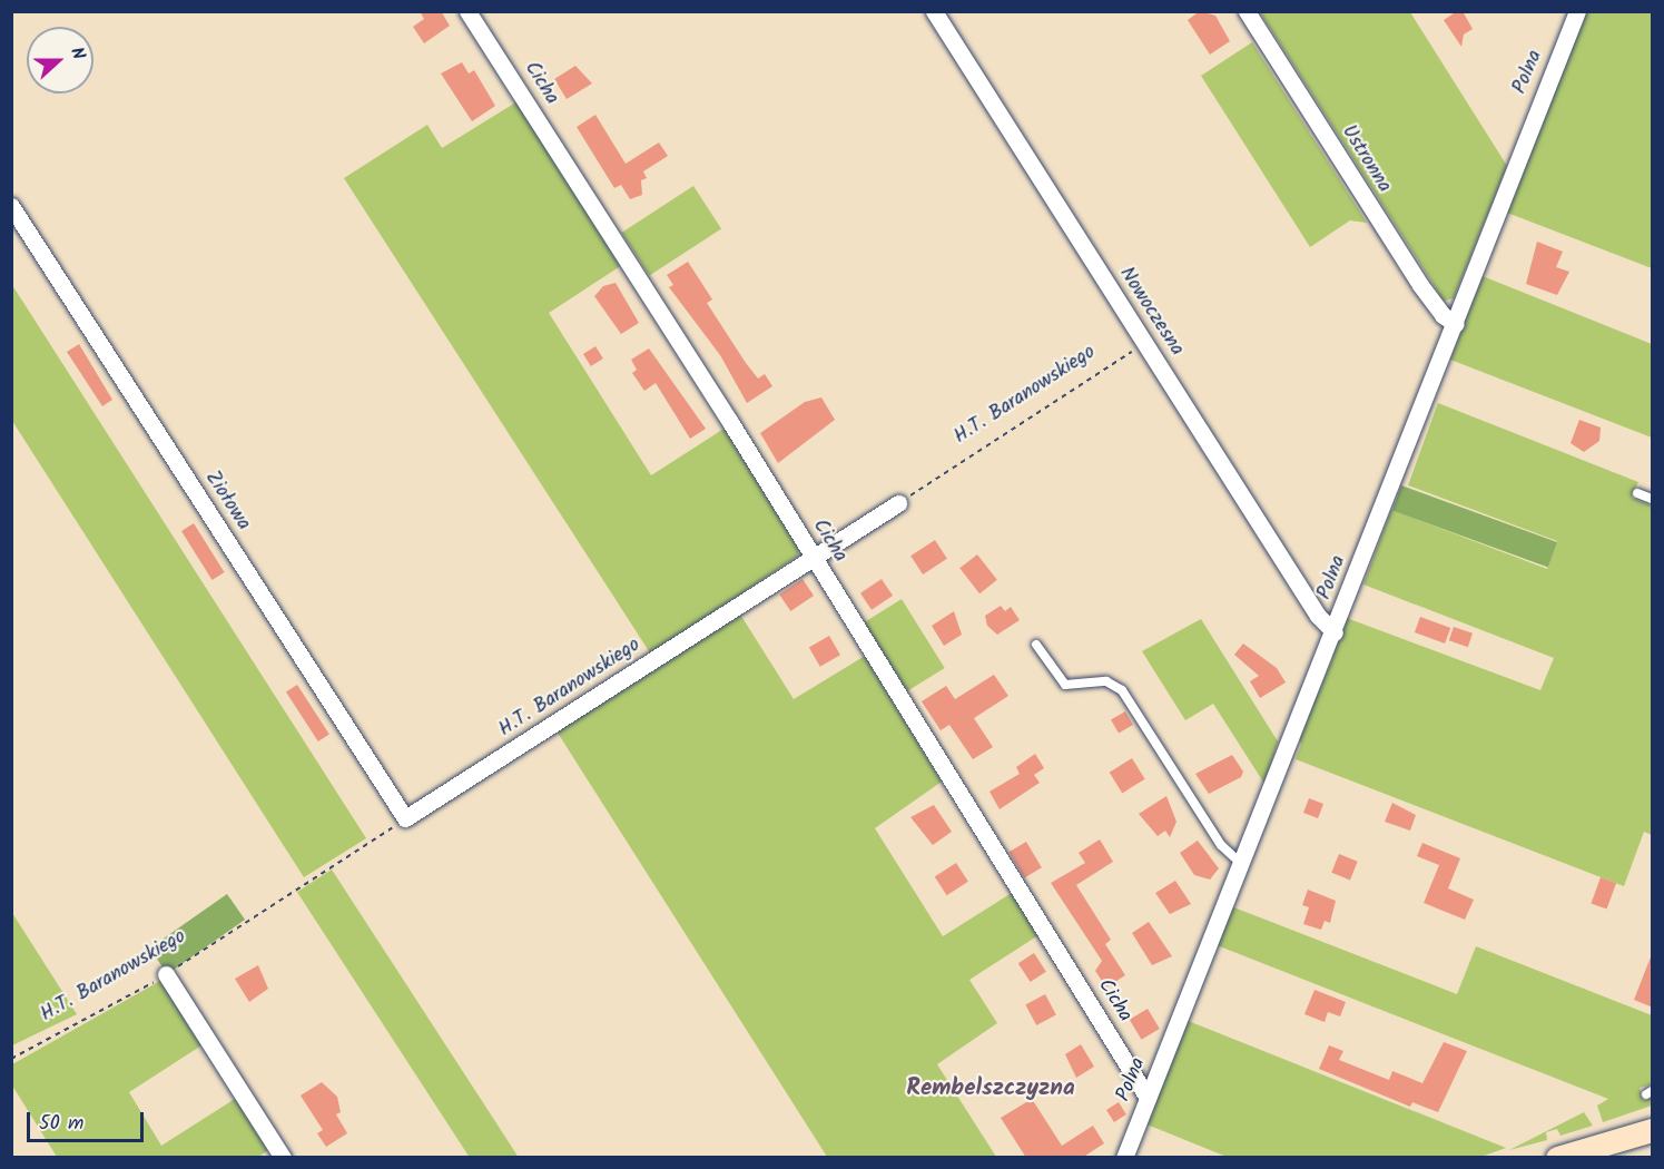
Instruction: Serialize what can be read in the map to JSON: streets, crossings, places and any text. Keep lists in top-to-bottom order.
{
  "streets": {
    "street": [
      "Polna",
      "Cicha",
      "Ustronna",
      "Nowoczesna",
      "H.T. Baranowskiego",
      "Ziołowa"
    ]
  },
  "crossings": [
    ["Polna", "Cicha"],
    ["Polna", "Ustronna"],
    ["Polna", "Nowoczesna"],
    ["Cicha", "H.T. Baranowskiego"],
    ["Nowoczesna", "H.T. Baranowskiego"],
    ["H.T. Baranowskiego", "Ziołowa"]
  ],
  "districts": ["Rembelszczyzna"],
  "scale_bar": "50 m",
  "north": "right"
}
